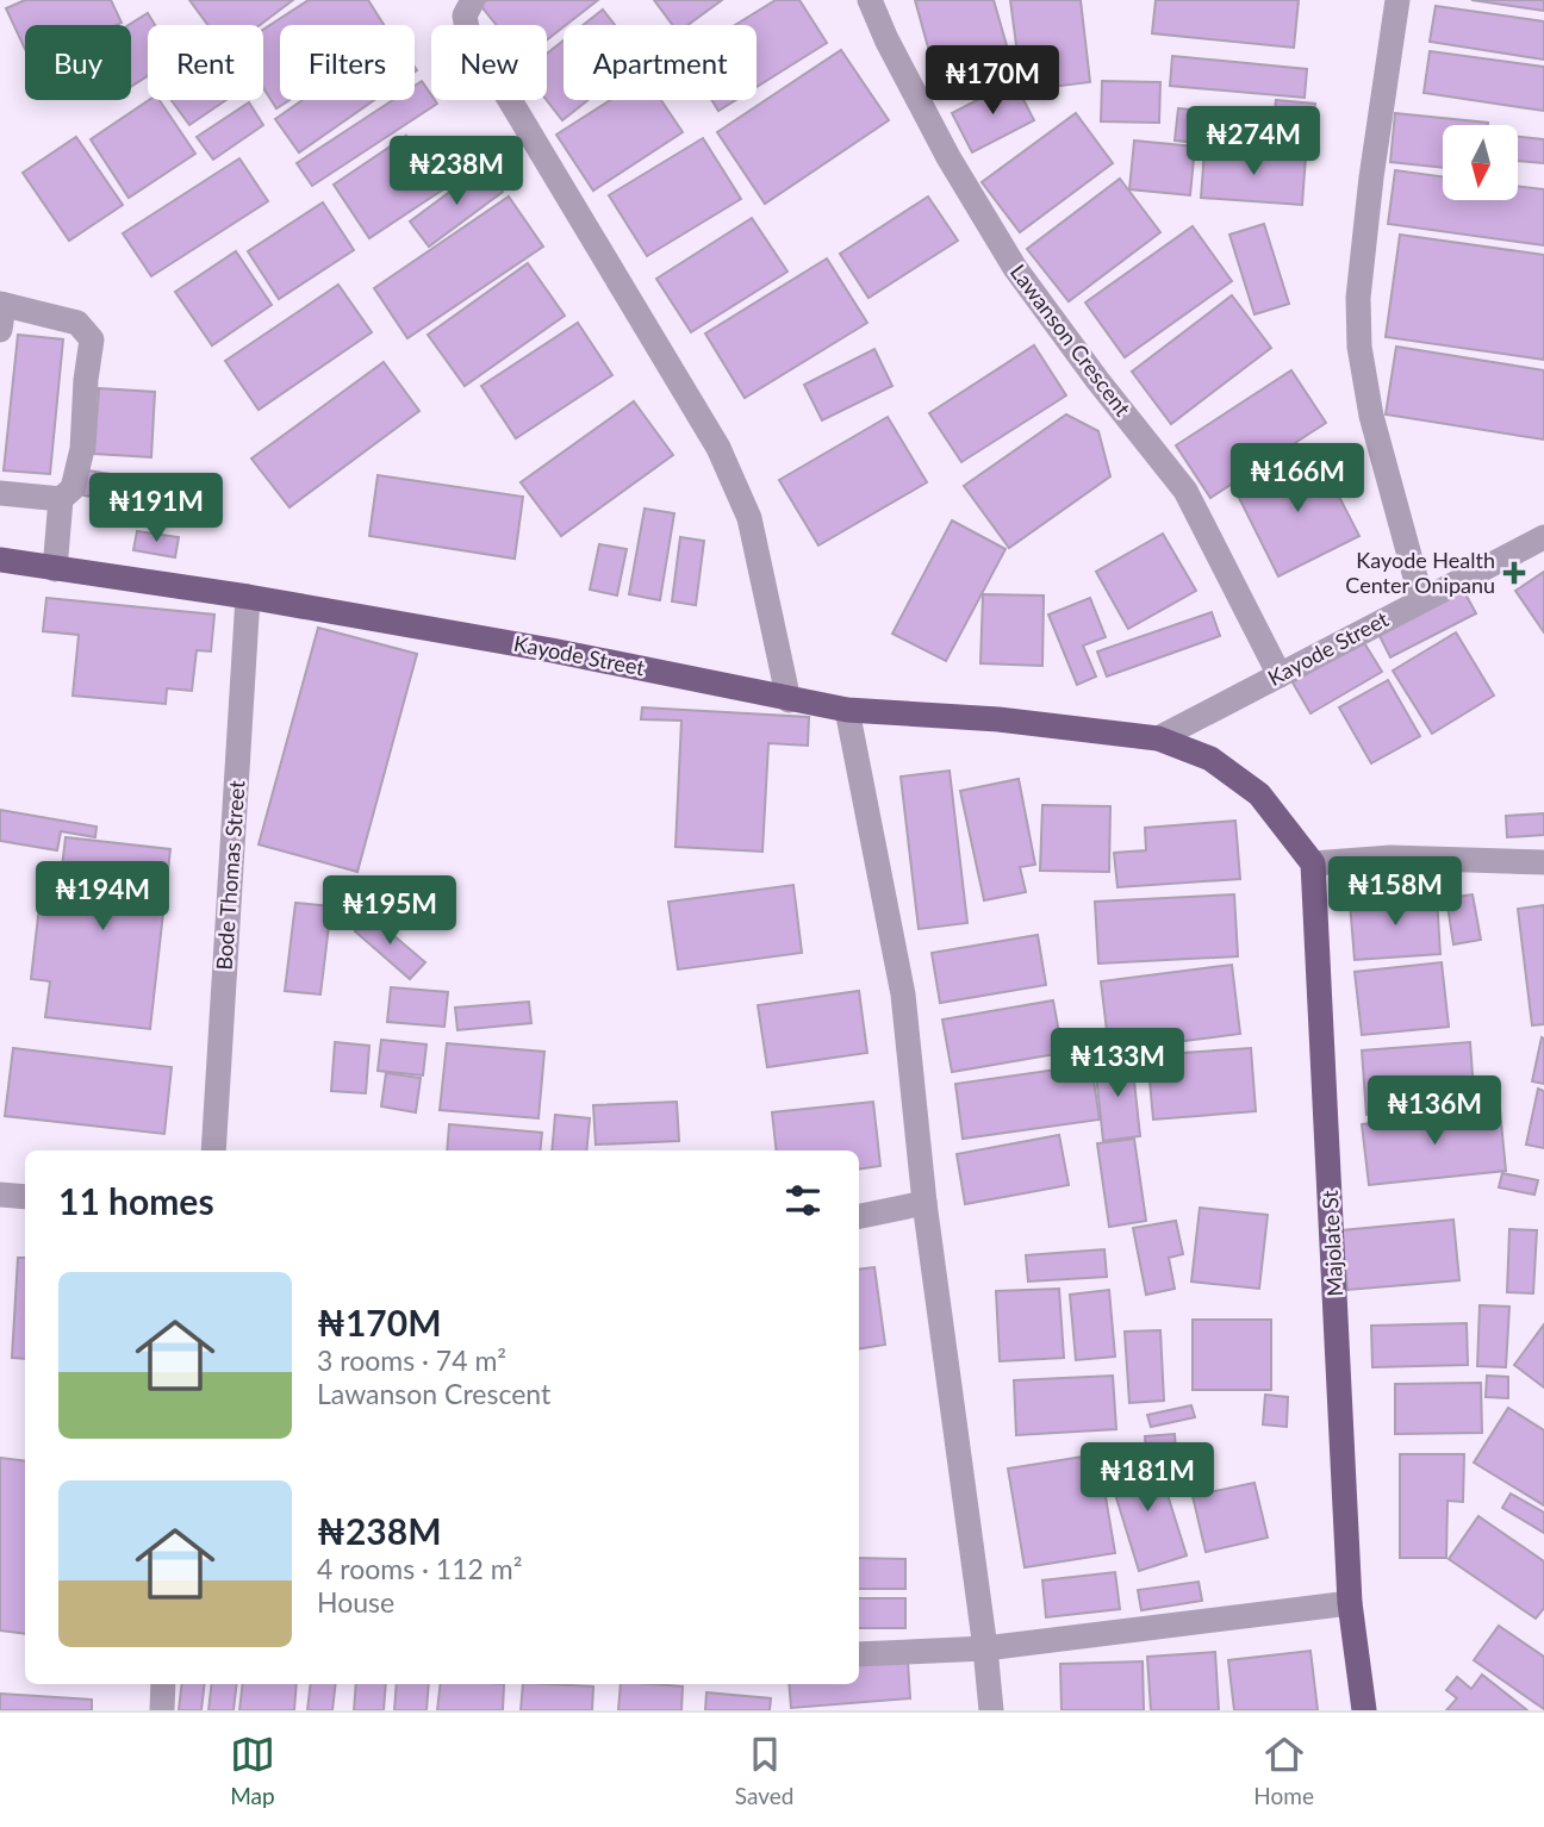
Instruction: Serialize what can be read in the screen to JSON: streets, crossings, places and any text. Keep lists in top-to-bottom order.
{
  "streets": {
    "main road": ["Kayode Street", "Majolate St"],
    "street": ["Lawanson Crescent", "Bode Thomas Street"]
  },
  "crossings": [
    ["Lawanson Crescent", "Kayode Street"],
    ["Kayode Street", "Bode Thomas Street"],
    ["Kayode Street", "Majolate St"]
  ],
  "places": {
    "health": ["Kayode Health Center Onipanu"]
  },
  "north": "bottom",
  "page": {
    "chip": [
      "Buy",
      "Rent",
      "Filters",
      "New",
      "Apartment"
    ],
    "price": [
      "₦170M",
      "₦274M",
      "₦238M",
      "₦166M",
      "₦191M",
      "₦158M",
      "₦194M",
      "₦195M",
      "₦133M",
      "₦136M",
      "₦181M"
    ],
    "heading": "11 homes",
    "list": [
      {
        "name": "₦170M",
        "note": "3 rooms · 74 m² · Lawanson Crescent"
      },
      {
        "name": "₦238M",
        "note": "4 rooms · 112 m² · House"
      }
    ],
    "tabs": ["Map", "Saved", "Home"]
  }
}
